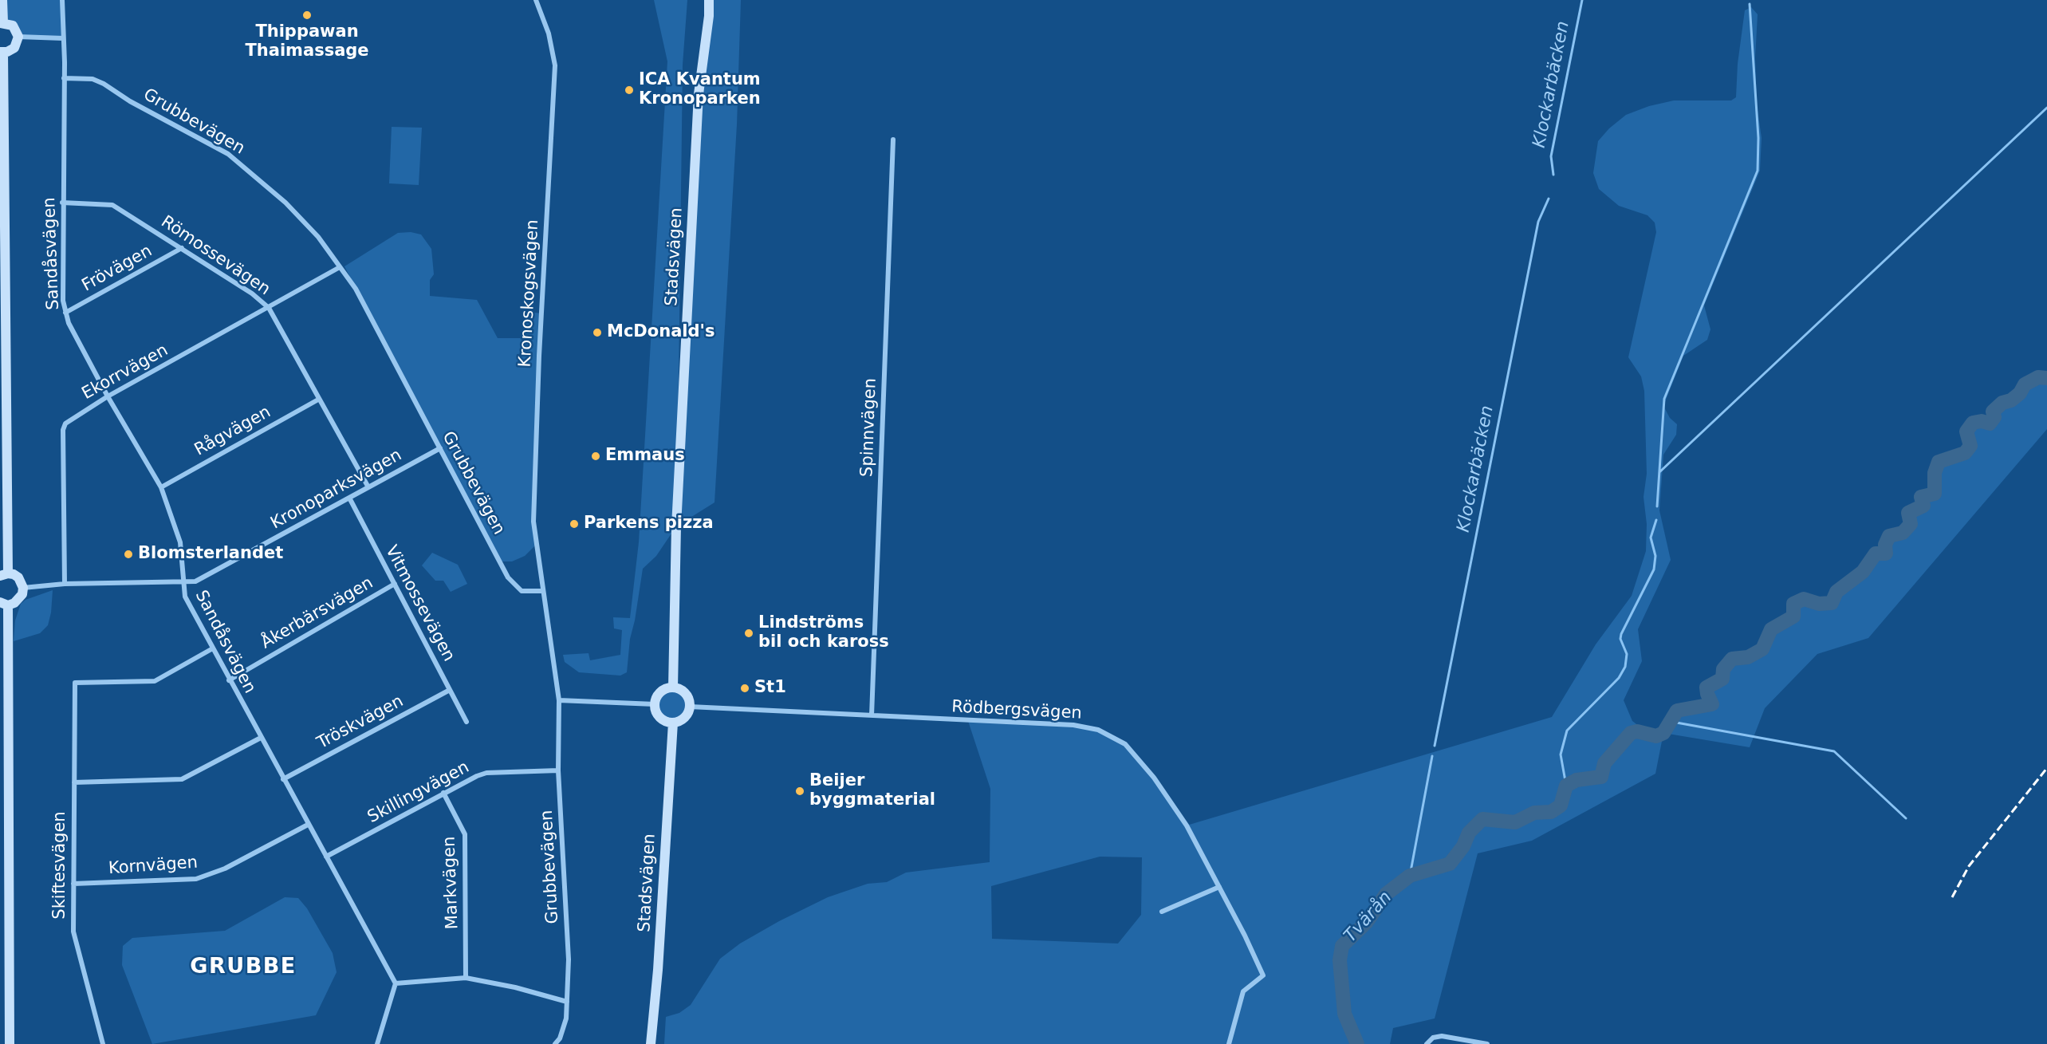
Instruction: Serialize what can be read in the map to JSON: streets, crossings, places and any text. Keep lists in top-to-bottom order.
{
  "streets": {
    "main road": ["Stadsvägen"],
    "street": [
      "Grubbevägen",
      "Sandåsvägen",
      "Römossevägen",
      "Frövägen",
      "Kronoskogsvägen",
      "Ekorrvägen",
      "Spinnvägen",
      "Rågvägen",
      "Kronoparksvägen",
      "Vitmossevägen",
      "Åkerbärsvägen",
      "Rödbergsvägen",
      "Tröskvägen",
      "Skillingvägen",
      "Skiftesvägen",
      "Kornvägen",
      "Markvägen"
    ]
  },
  "crossings": [
    ["Grubbevägen", "Sandåsvägen"],
    ["Grubbevägen", "Kronoskogsvägen"],
    ["Grubbevägen", "Ekorrvägen"],
    ["Grubbevägen", "Kronoparksvägen"],
    ["Grubbevägen", "Skillingvägen"],
    ["Sandåsvägen", "Römossevägen"],
    ["Sandåsvägen", "Frövägen"],
    ["Sandåsvägen", "Ekorrvägen"],
    ["Sandåsvägen", "Rågvägen"],
    ["Sandåsvägen", "Kronoparksvägen"],
    ["Sandåsvägen", "Åkerbärsvägen"],
    ["Sandåsvägen", "Tröskvägen"],
    ["Sandåsvägen", "Skillingvägen"],
    ["Sandåsvägen", "Skiftesvägen"],
    ["Sandåsvägen", "Kornvägen"],
    ["Römossevägen", "Frövägen"],
    ["Römossevägen", "Ekorrvägen"],
    ["Römossevägen", "Rågvägen"],
    ["Römossevägen", "Kronoparksvägen"],
    ["Stadsvägen", "Rödbergsvägen"],
    ["Ekorrvägen", "Kronoparksvägen"],
    ["Spinnvägen", "Rödbergsvägen"],
    ["Kronoparksvägen", "Vitmossevägen"],
    ["Vitmossevägen", "Åkerbärsvägen"],
    ["Vitmossevägen", "Tröskvägen"],
    ["Skillingvägen", "Markvägen"],
    ["Skiftesvägen", "Kornvägen"]
  ],
  "districts": ["GRUBBE"],
  "water": ["Klockarbäcken", "Tvärån"],
  "places": [
    "Thippawan Thaimassage",
    "ICA Kvantum Kronoparken",
    "McDonald's",
    "Emmaus",
    "Parkens pizza",
    "Blomsterlandet",
    "Lindströms bil och kaross",
    "St1",
    "Beijer byggmaterial"
  ]
}
